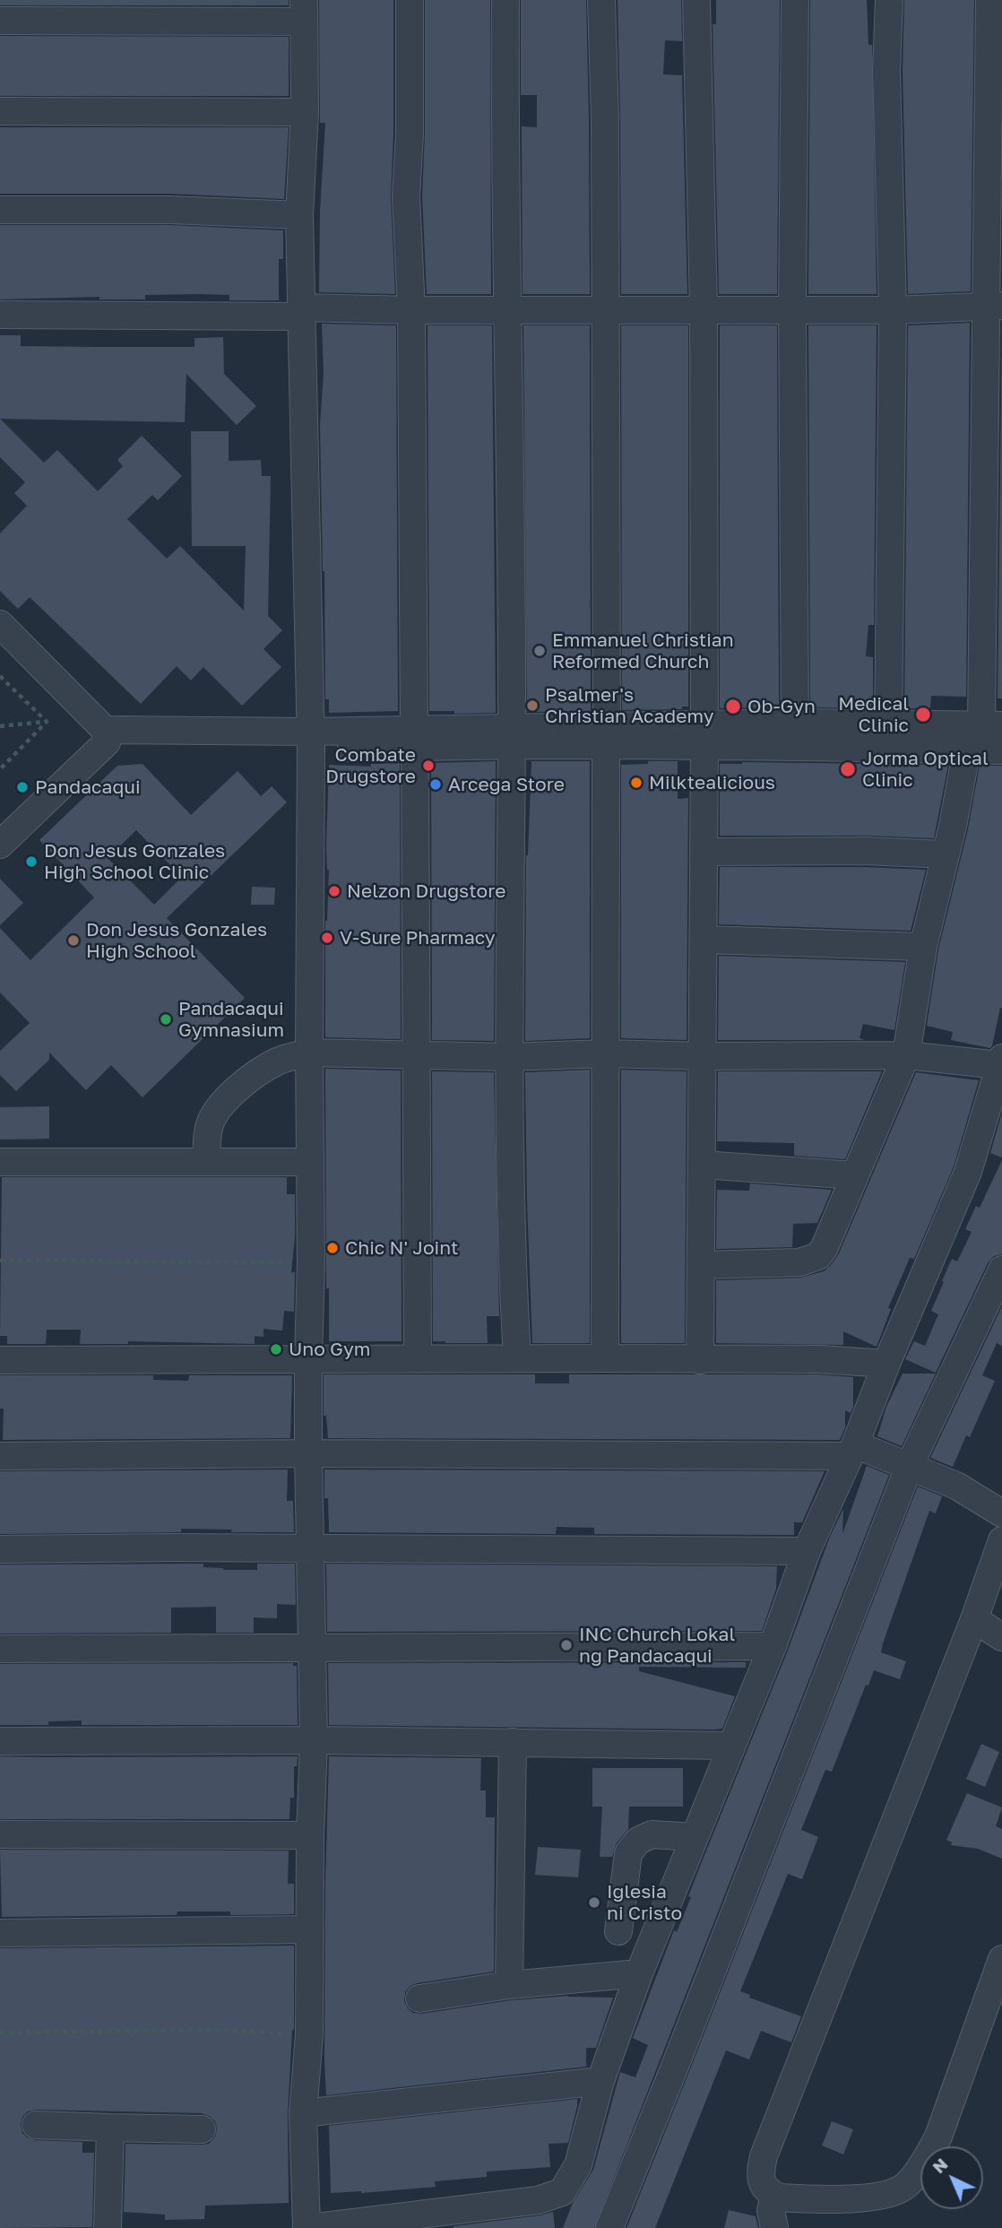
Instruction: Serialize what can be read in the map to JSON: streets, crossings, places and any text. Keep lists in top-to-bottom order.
{
  "places": [
    "Emmanuel Christian Reformed Church",
    "Psalmer's Christian Academy",
    "Ob-Gyn",
    "Medical Clinic",
    "Combate Drugstore",
    "Jorma Optical Clinic",
    "Milktealicious",
    "Arcega Store",
    "Pandacaqui",
    "Don Jesus Gonzales High School Clinic",
    "Nelzon Drugstore",
    "V-Sure Pharmacy",
    "Don Jesus Gonzales High School",
    "Pandacaqui Gymnasium",
    "Chic N' Joint",
    "Uno Gym",
    "INC Church Lokal ng Pandacaqui",
    "Iglesia ni Cristo"
  ],
  "north": "top left"
}
